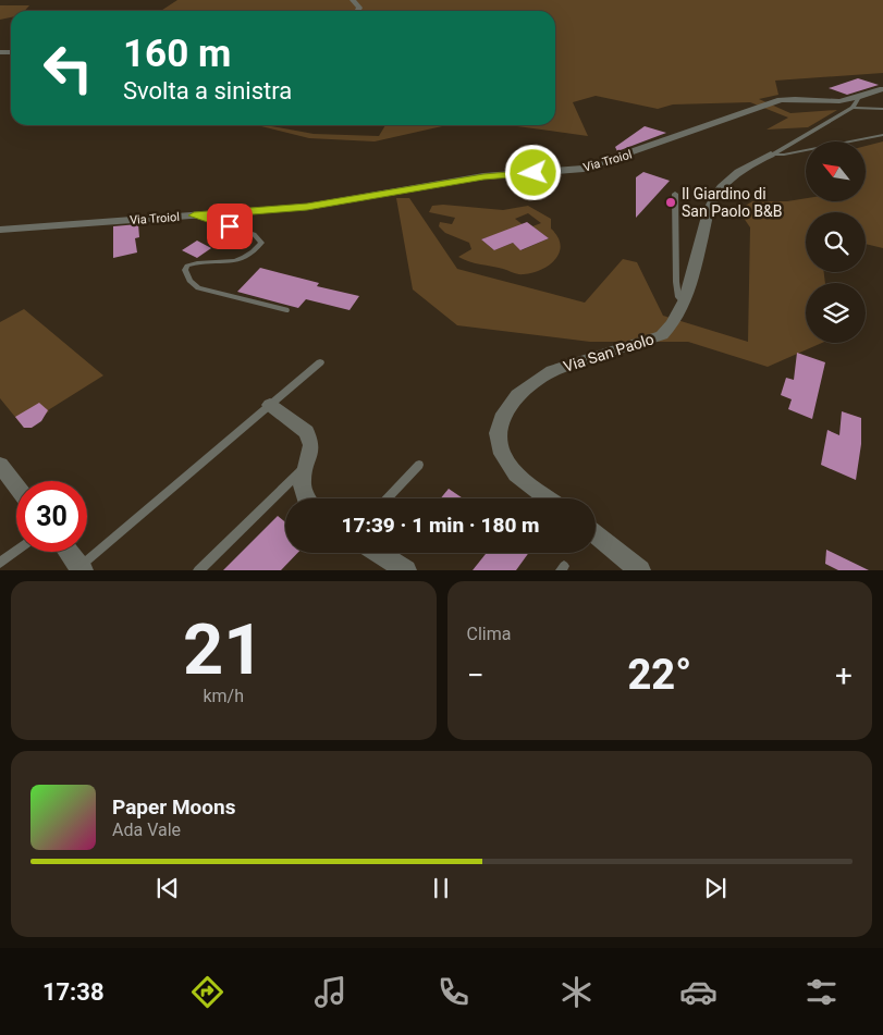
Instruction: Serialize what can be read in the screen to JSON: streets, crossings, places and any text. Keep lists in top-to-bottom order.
{
  "streets": {
    "street": ["Via Troiol", "Via San Paolo"]
  },
  "places": ["Il Giardino di San Paolo B&B"],
  "north": "top left",
  "page": {
    "turn": ["160 m", "Svolta a sinistra"],
    "limit": "30",
    "trip": "17:39 · 1 min · 180 m",
    "tile": [
      ["21", "km/h"],
      "Clima"
    ],
    "heat": ["−", "22°", "+"],
    "song": ["Paper Moons", "Ada Vale"],
    "tabs": "17:38"
  }
}
